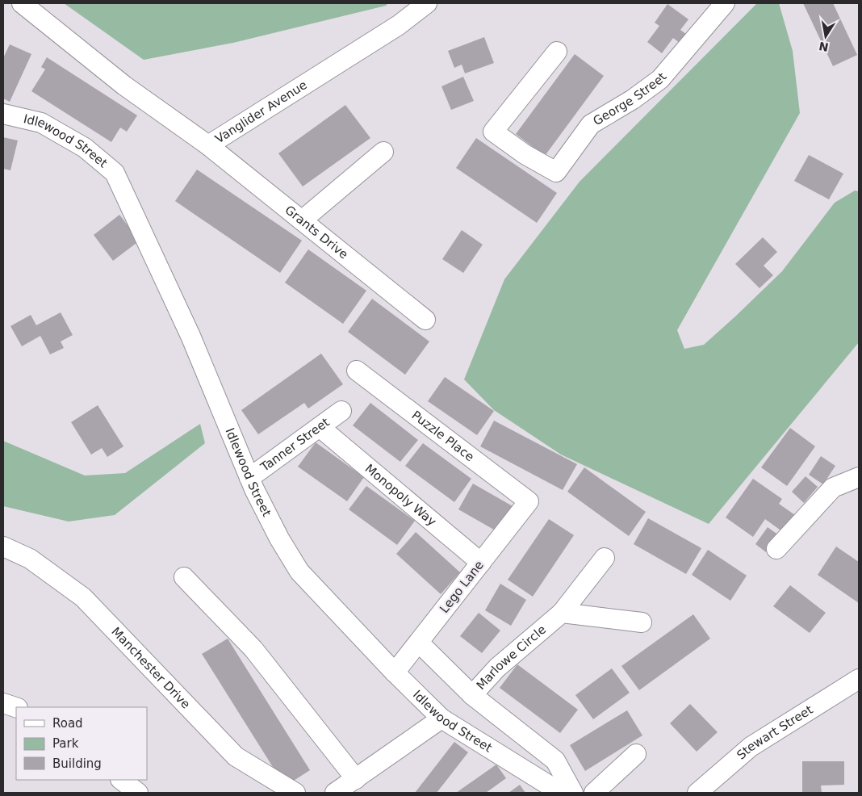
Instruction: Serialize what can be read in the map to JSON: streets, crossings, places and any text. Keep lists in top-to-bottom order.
{
  "streets": {
    "street": [
      "George Street",
      "Vanglider Avenue",
      "Idlewood Street",
      "Grants Drive",
      "Puzzle Place",
      "Tanner Street",
      "Monopoly Way",
      "Lego Lane",
      "Marlowe Circle",
      "Manchester Drive",
      "Stewart Street"
    ]
  },
  "crossings": [
    ["Vanglider Avenue", "Grants Drive"],
    ["Idlewood Street", "Tanner Street"],
    ["Idlewood Street", "Lego Lane"],
    ["Puzzle Place", "Lego Lane"],
    ["Tanner Street", "Monopoly Way"],
    ["Monopoly Way", "Lego Lane"]
  ],
  "legend": ["Road", "Park", "Building"],
  "north": "bottom"
}
